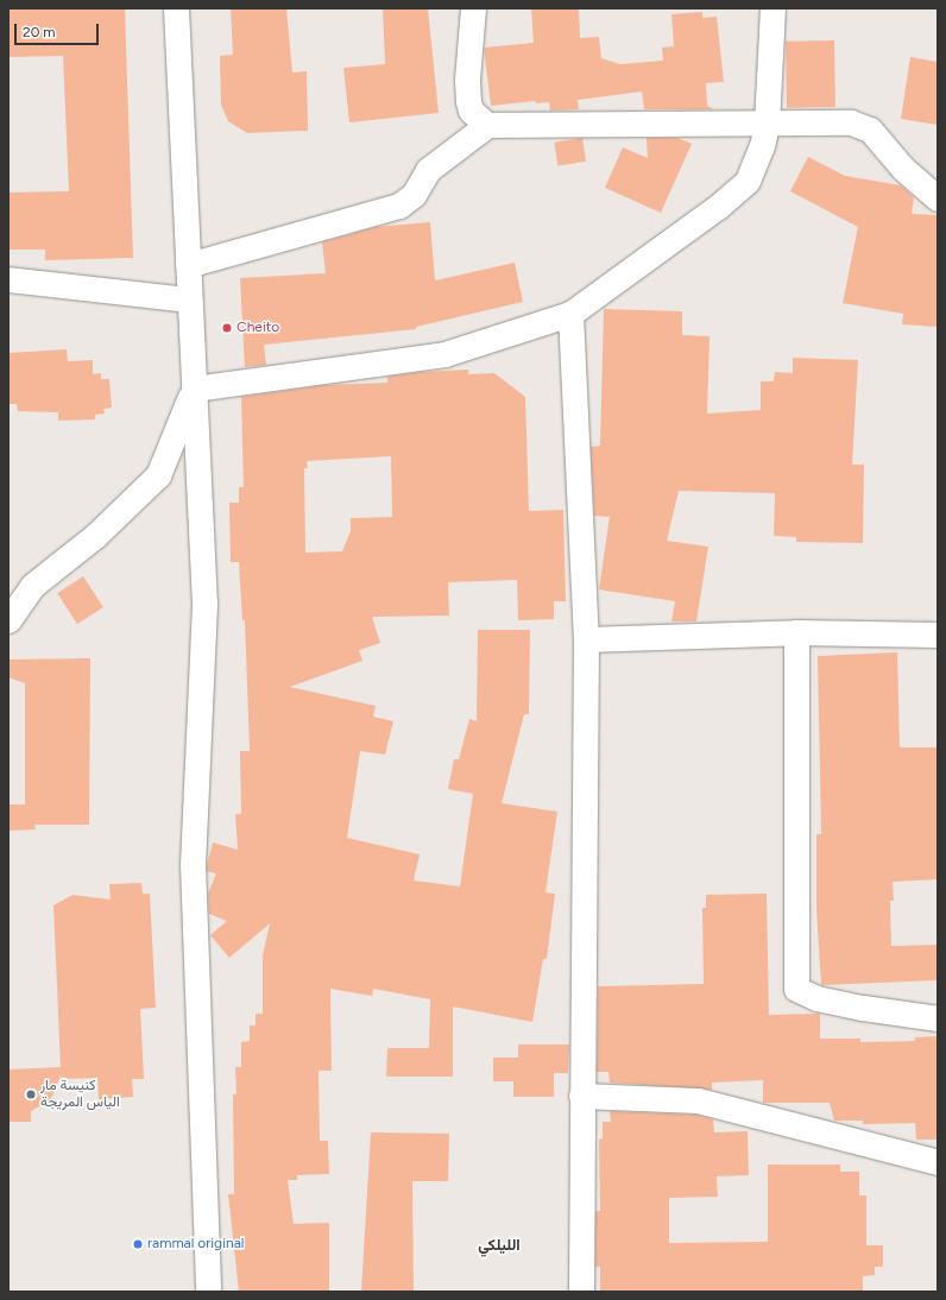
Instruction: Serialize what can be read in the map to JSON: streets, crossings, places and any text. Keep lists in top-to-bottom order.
{
  "districts": ["الليلكي"],
  "places": ["Cheito", "كنيسة مار الياس المريجة", "rammal original"],
  "scale_bar": "20 m"
}
